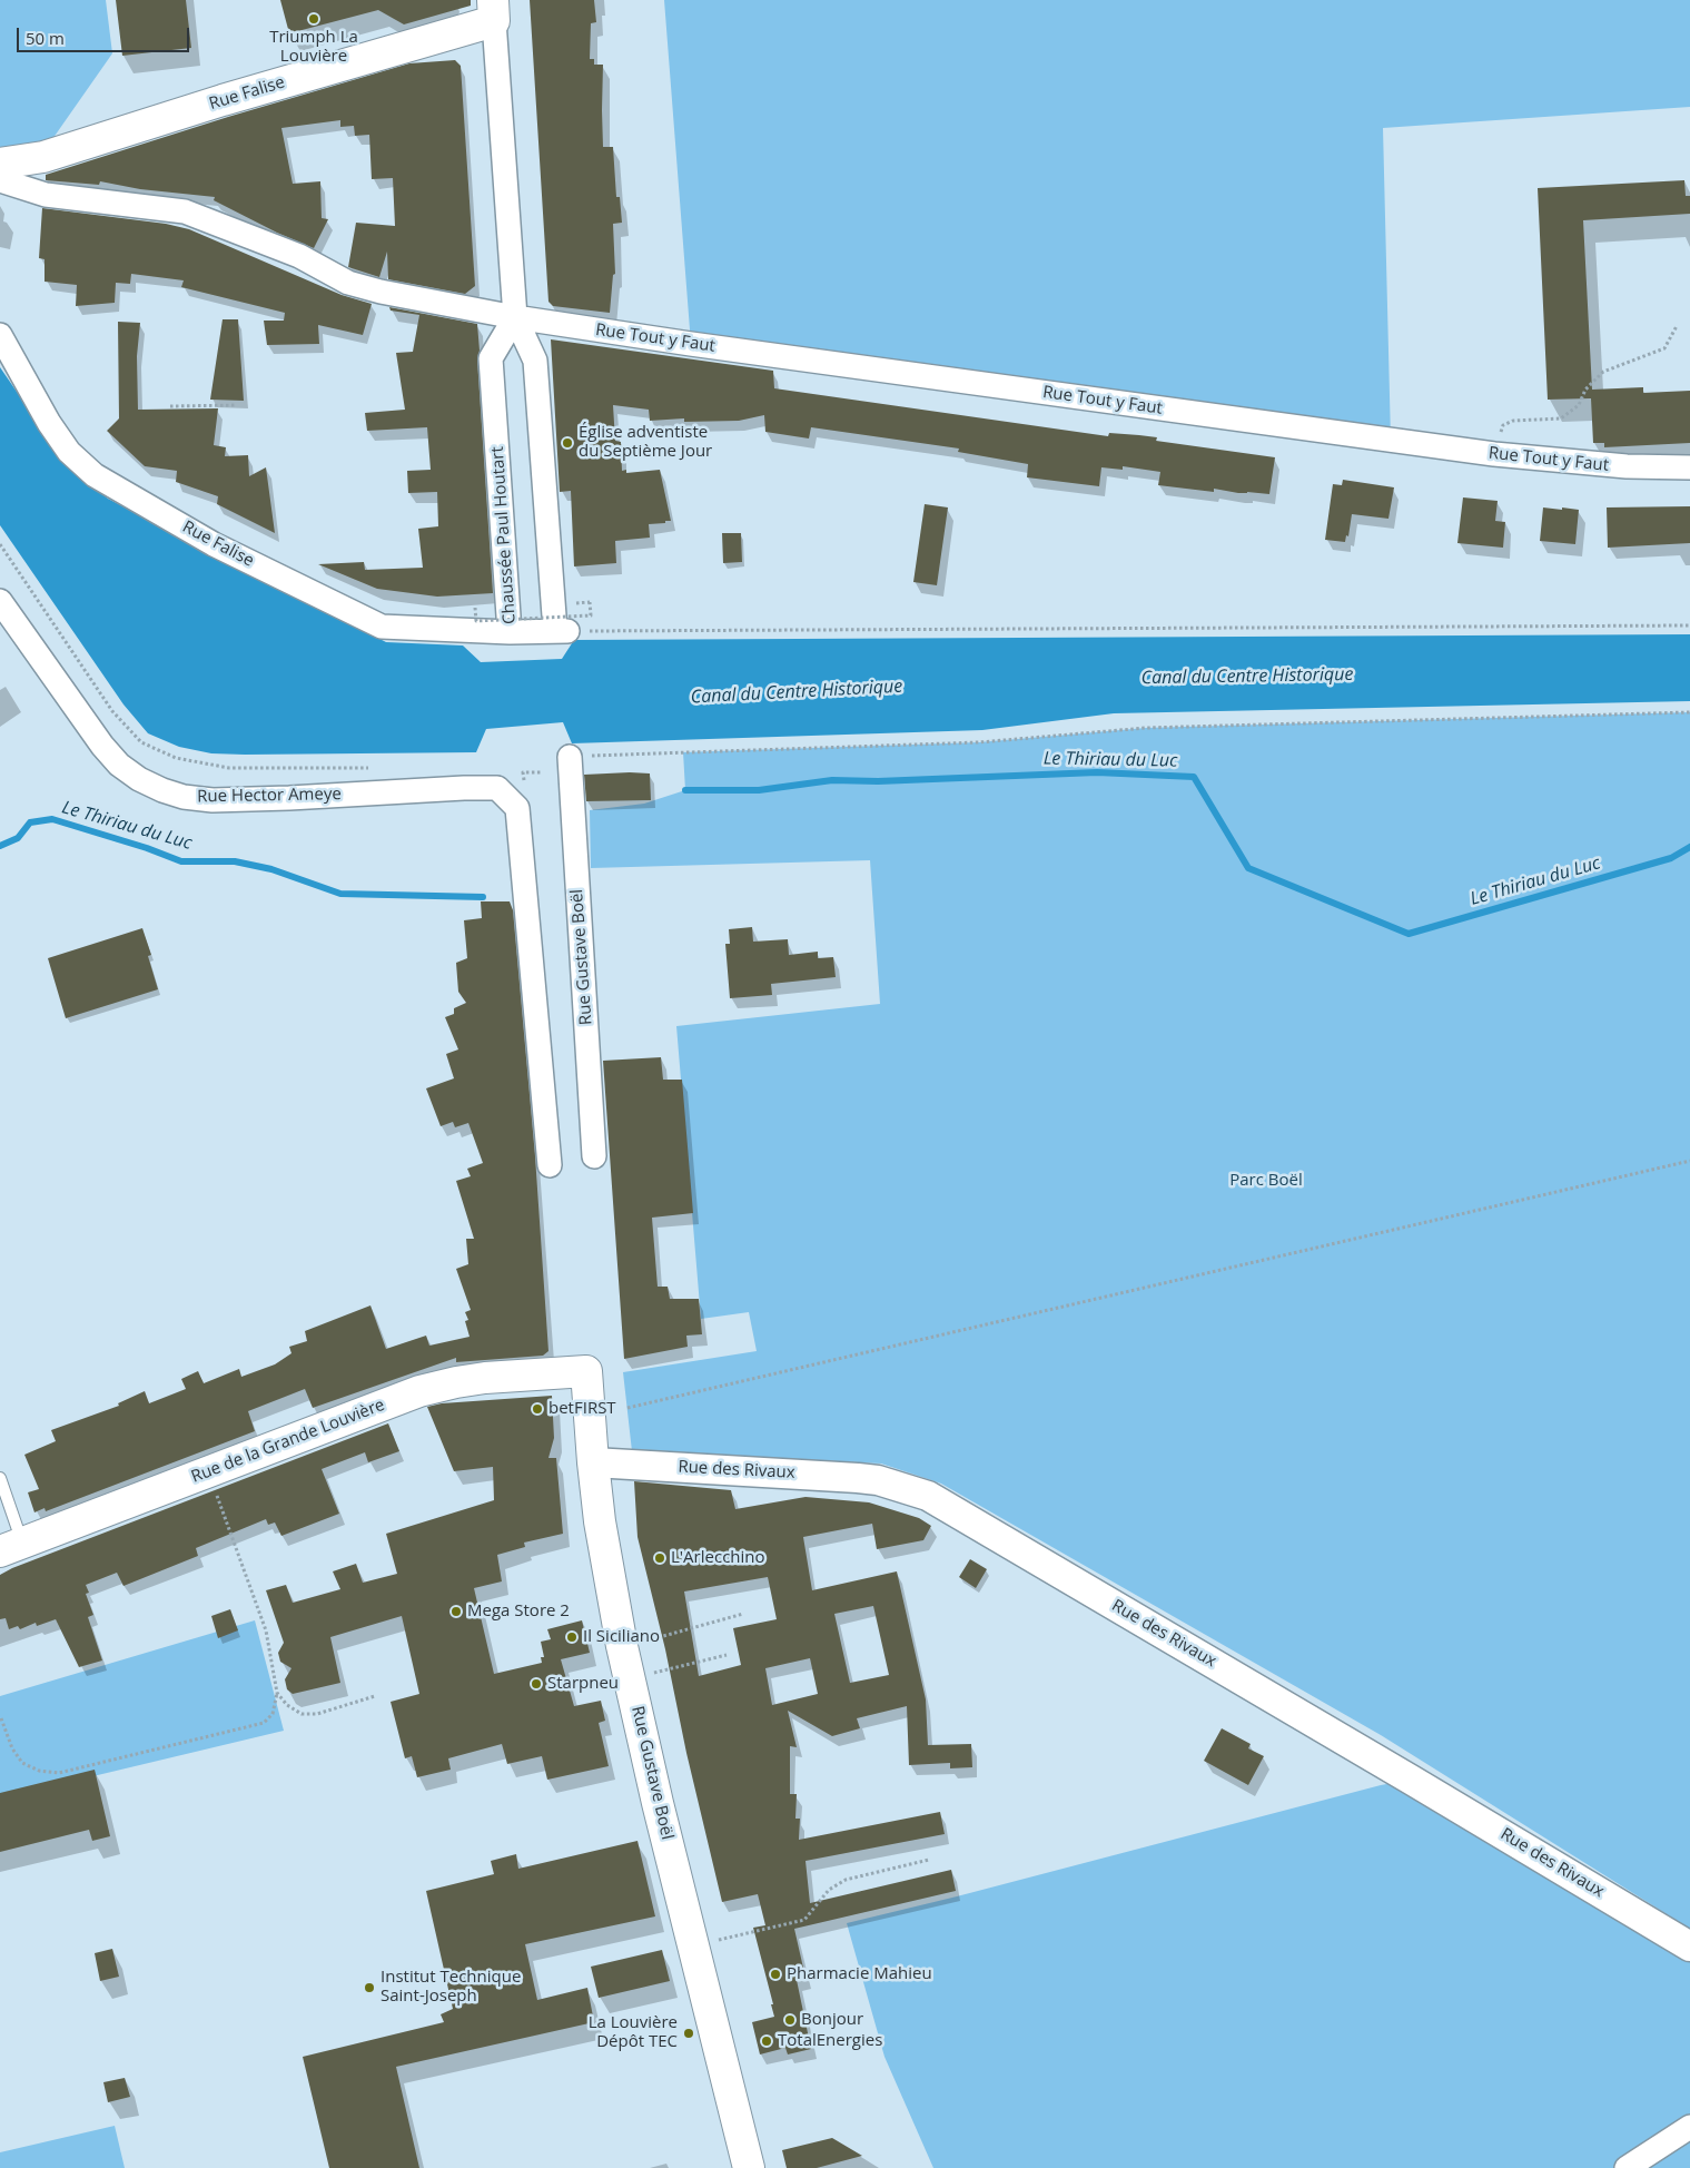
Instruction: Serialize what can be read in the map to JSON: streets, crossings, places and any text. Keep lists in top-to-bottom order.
{
  "streets": {
    "main road": ["Rue Falise", "Rue Gustave Boël", "Rue de la Grande Louvière"],
    "street": [
      "Rue Tout y Faut",
      "Chaussée Paul Houtart",
      "Rue Hector Ameye",
      "Rue des Rivaux"
    ]
  },
  "crossings": [
    ["Rue Falise", "Chaussée Paul Houtart"],
    ["Rue Tout y Faut", "Chaussée Paul Houtart"],
    ["Rue Gustave Boël", "Rue de la Grande Louvière"],
    ["Rue Gustave Boël", "Rue des Rivaux"]
  ],
  "water": ["Canal du Centre Historique", "Le Thiriau du Luc"],
  "parks": ["Parc Boël"],
  "places": [
    "Triumph La Louvière",
    "Église adventiste du Septième Jour",
    "betFIRST",
    "L'Arlecchino",
    "Mega Store 2",
    "Il Siciliano",
    "Starpneu",
    "Pharmacie Mahieu",
    "Institut Technique Saint-Joseph",
    "Bonjour",
    "La Louvière Dépôt TEC",
    "TotalEnergies"
  ],
  "scale_bar": "50 m"
}
